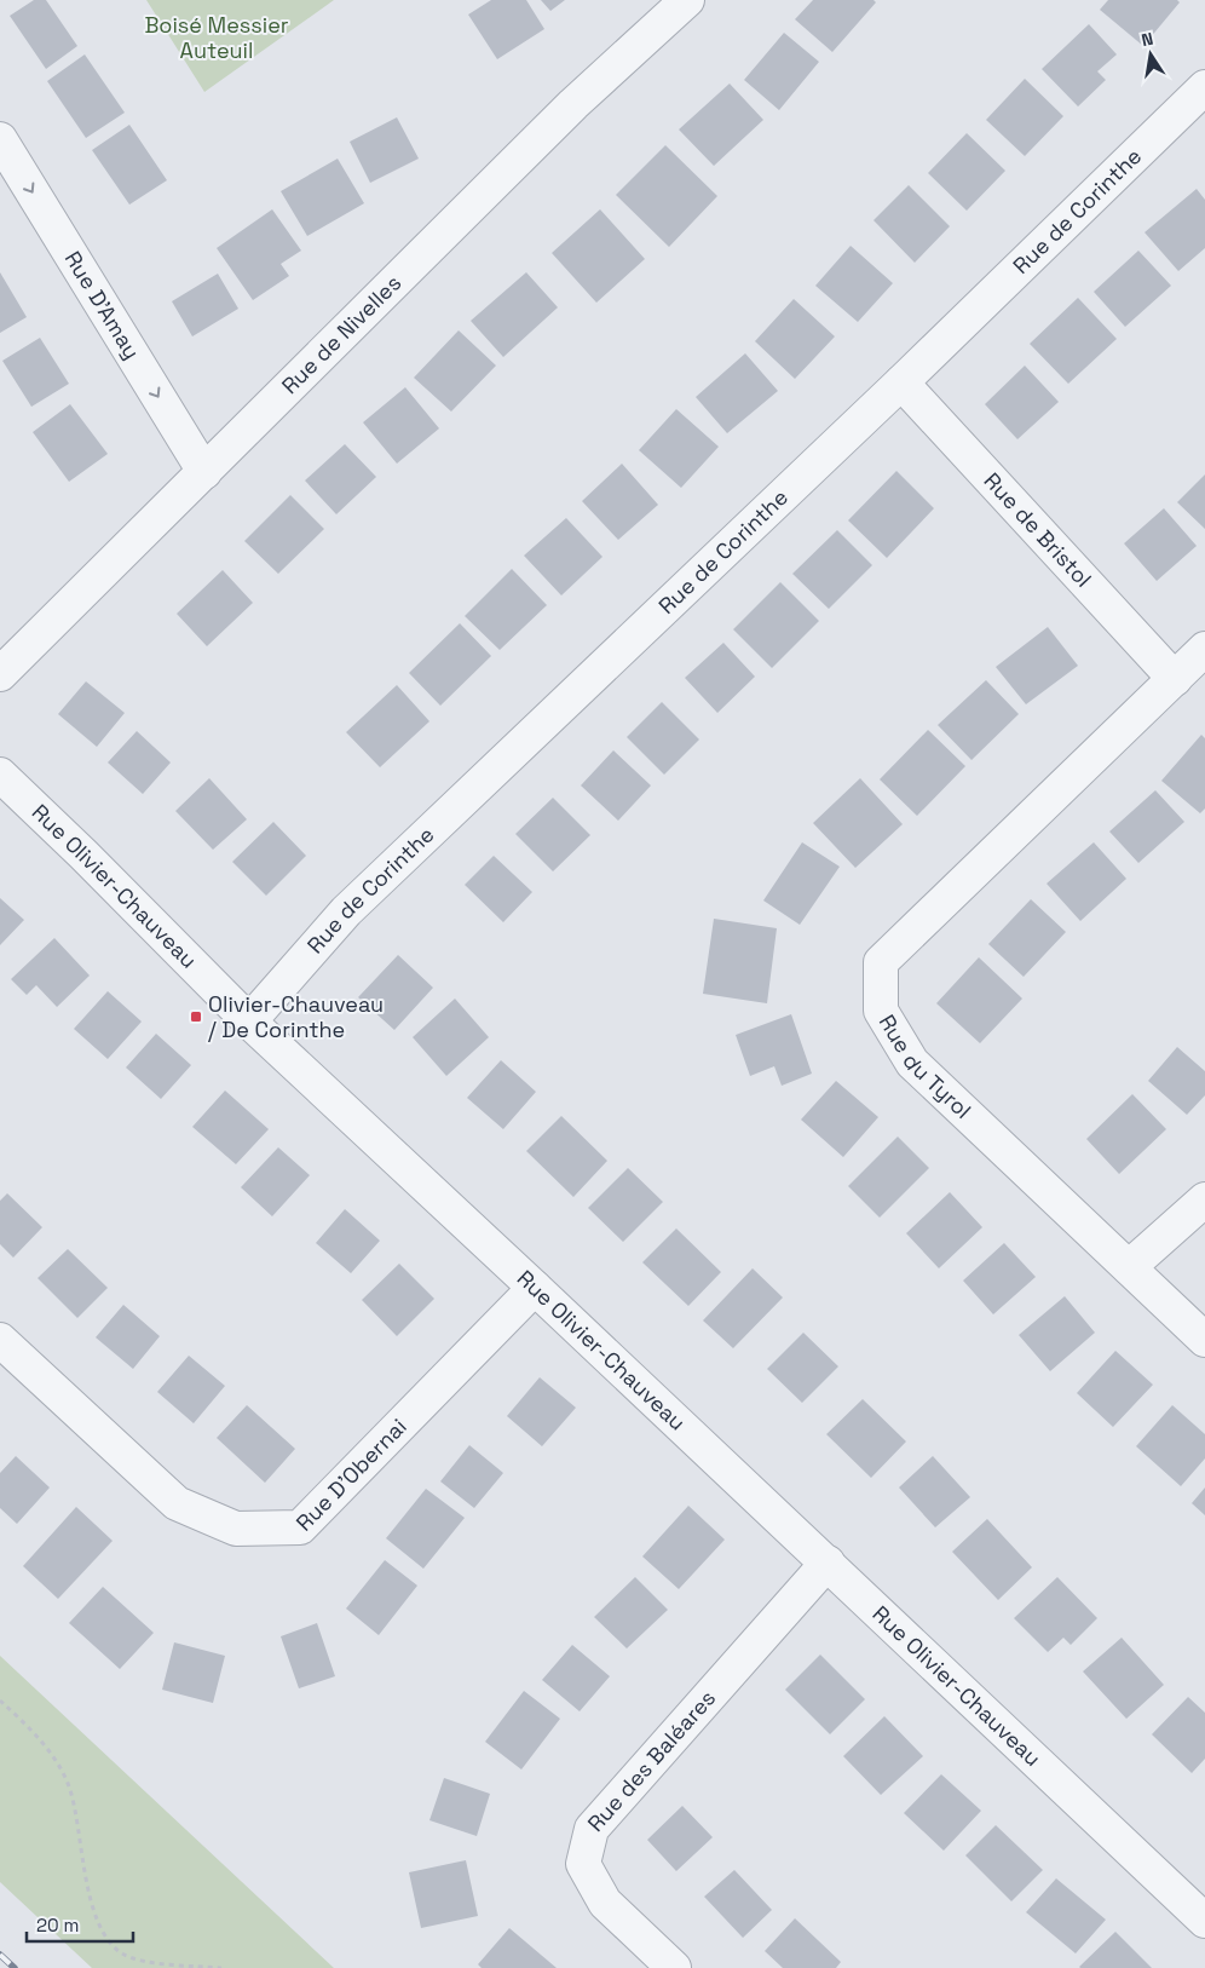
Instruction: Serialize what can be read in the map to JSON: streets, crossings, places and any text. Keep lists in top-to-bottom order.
{
  "streets": {
    "street": [
      "Rue de Corinthe",
      "Rue D'Amay",
      "Rue de Nivelles",
      "Rue de Bristol",
      "Rue Olivier-Chauveau",
      "Rue du Tyrol",
      "Rue D'Obernai",
      "Rue des Baléares"
    ]
  },
  "crossings": [
    ["Rue de Corinthe", "Rue de Bristol"],
    ["Rue de Corinthe", "Rue Olivier-Chauveau"],
    ["Rue D'Amay", "Rue de Nivelles"],
    ["Rue de Bristol", "Rue du Tyrol"],
    ["Rue Olivier-Chauveau", "Rue D'Obernai"],
    ["Rue Olivier-Chauveau", "Rue des Baléares"]
  ],
  "one_way": ["Rue D'Amay"],
  "parks": ["Boisé Messier Auteuil"],
  "places": {
    "transit": ["Olivier-Chauveau / De Corinthe"]
  },
  "scale_bar": "20 m",
  "north": "top"
}
